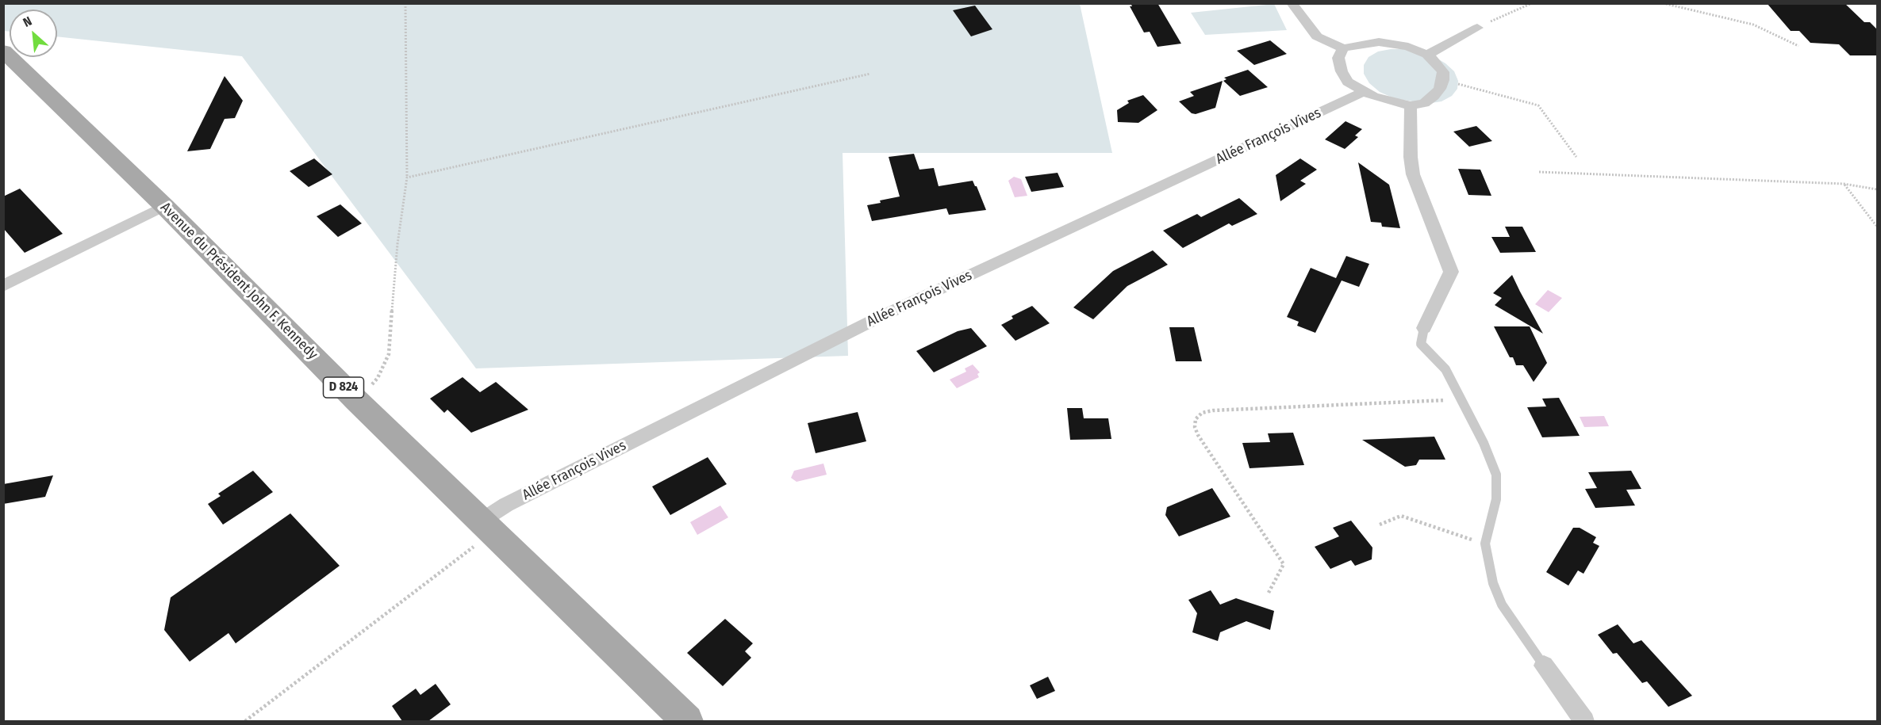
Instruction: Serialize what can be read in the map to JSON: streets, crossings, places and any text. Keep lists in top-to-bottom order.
{
  "streets": {
    "main road": ["Avenue du Président John F. Kennedy", "D 824"],
    "street": ["Allée François Vives"]
  },
  "crossings": [
    ["Allée François Vives", "Avenue du Président John F. Kennedy"]
  ],
  "north": "top left"
}
